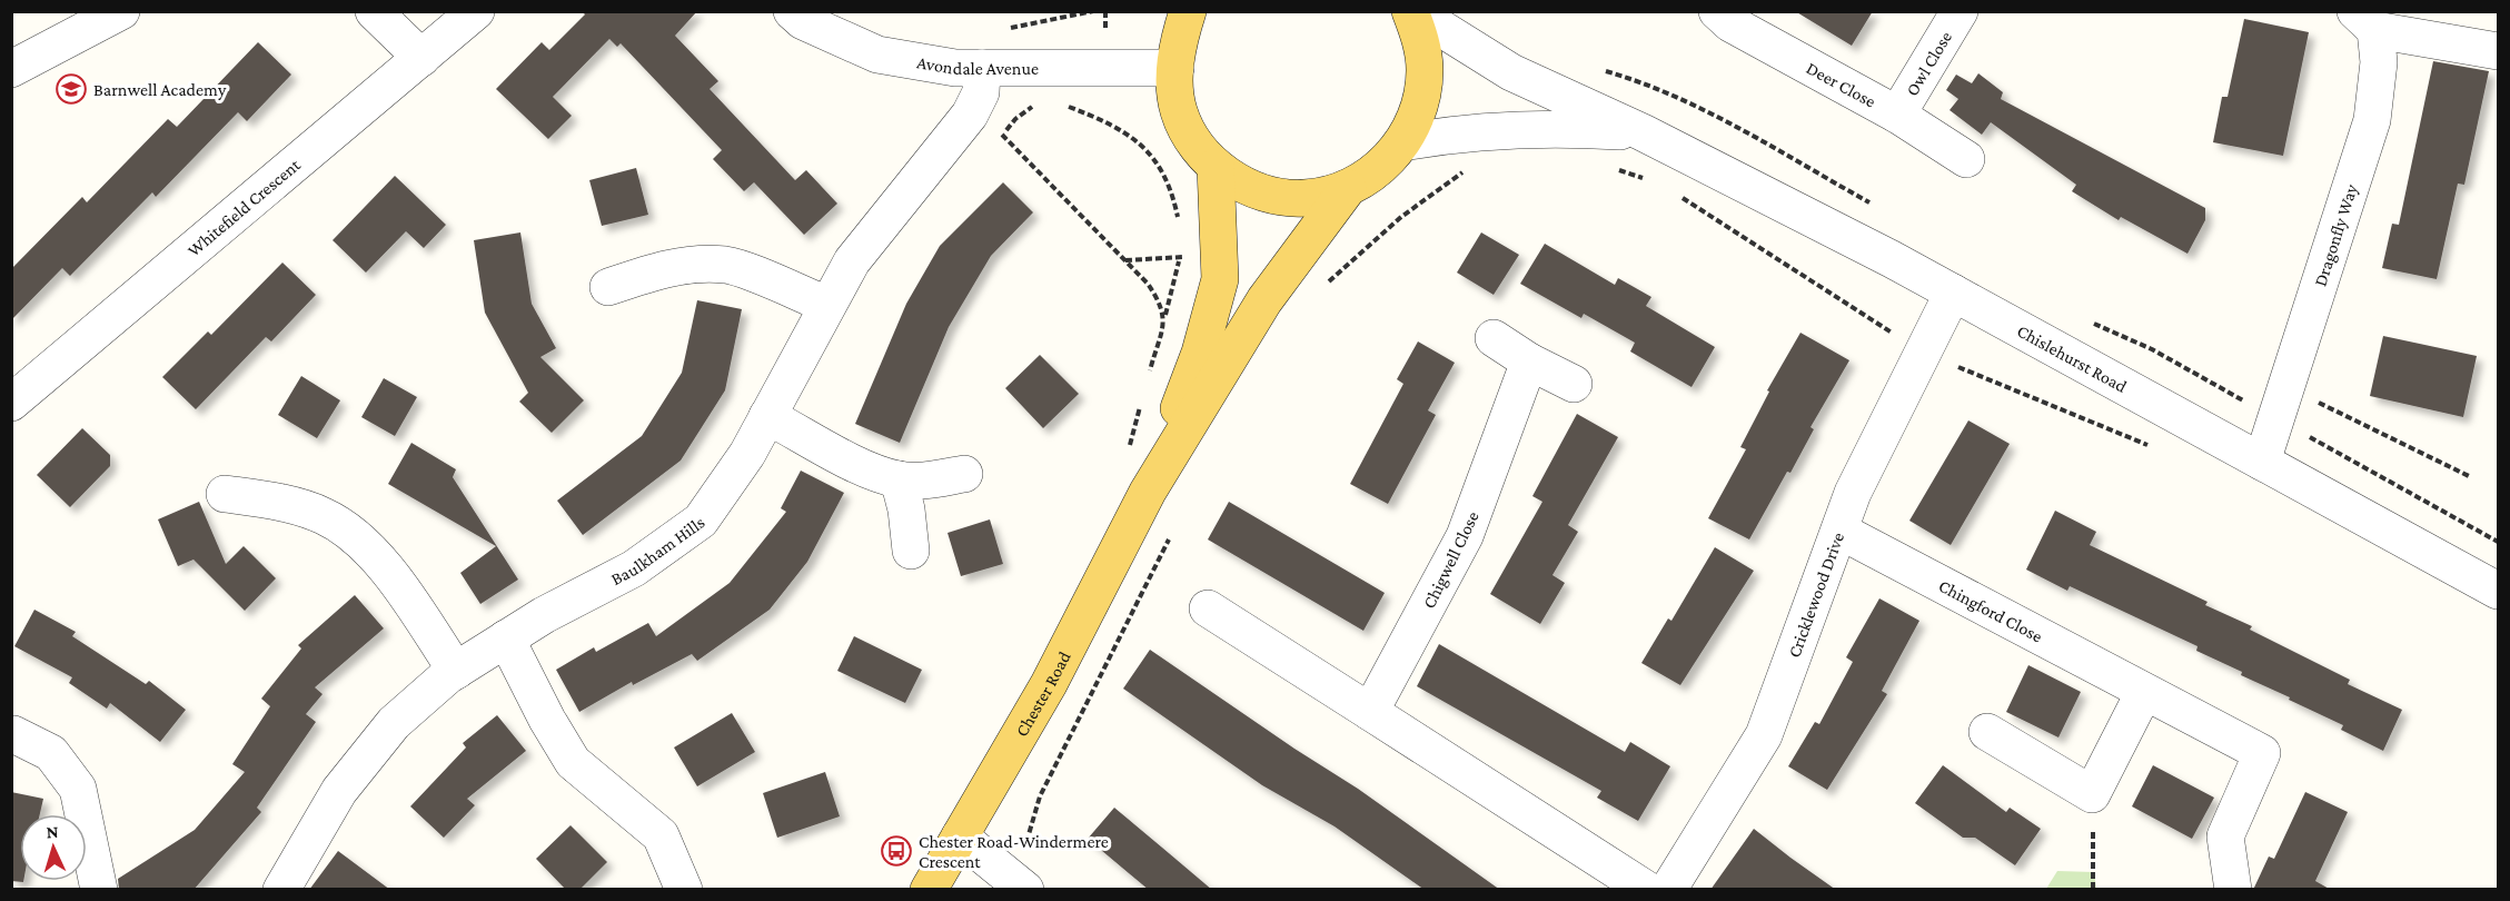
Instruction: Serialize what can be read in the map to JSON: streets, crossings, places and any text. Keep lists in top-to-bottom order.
{
  "streets": {
    "main road": ["Chester Road"],
    "street": [
      "Avondale Avenue",
      "Owl Close",
      "Deer Close",
      "Whitefield Crescent",
      "Dragonfly Way",
      "Chislehurst Road",
      "Baulkham Hills",
      "Chigwell Close",
      "Cricklewood Drive",
      "Chingford Close"
    ]
  },
  "crossings": [
    ["Avondale Avenue", "Baulkham Hills"],
    ["Owl Close", "Deer Close"],
    ["Dragonfly Way", "Chislehurst Road"],
    ["Chislehurst Road", "Cricklewood Drive"],
    ["Cricklewood Drive", "Chingford Close"]
  ],
  "places": {
    "school or university": ["Barnwell Academy"],
    "bus stop": ["Chester Road-Windermere Crescent"]
  },
  "north": "top"
}
